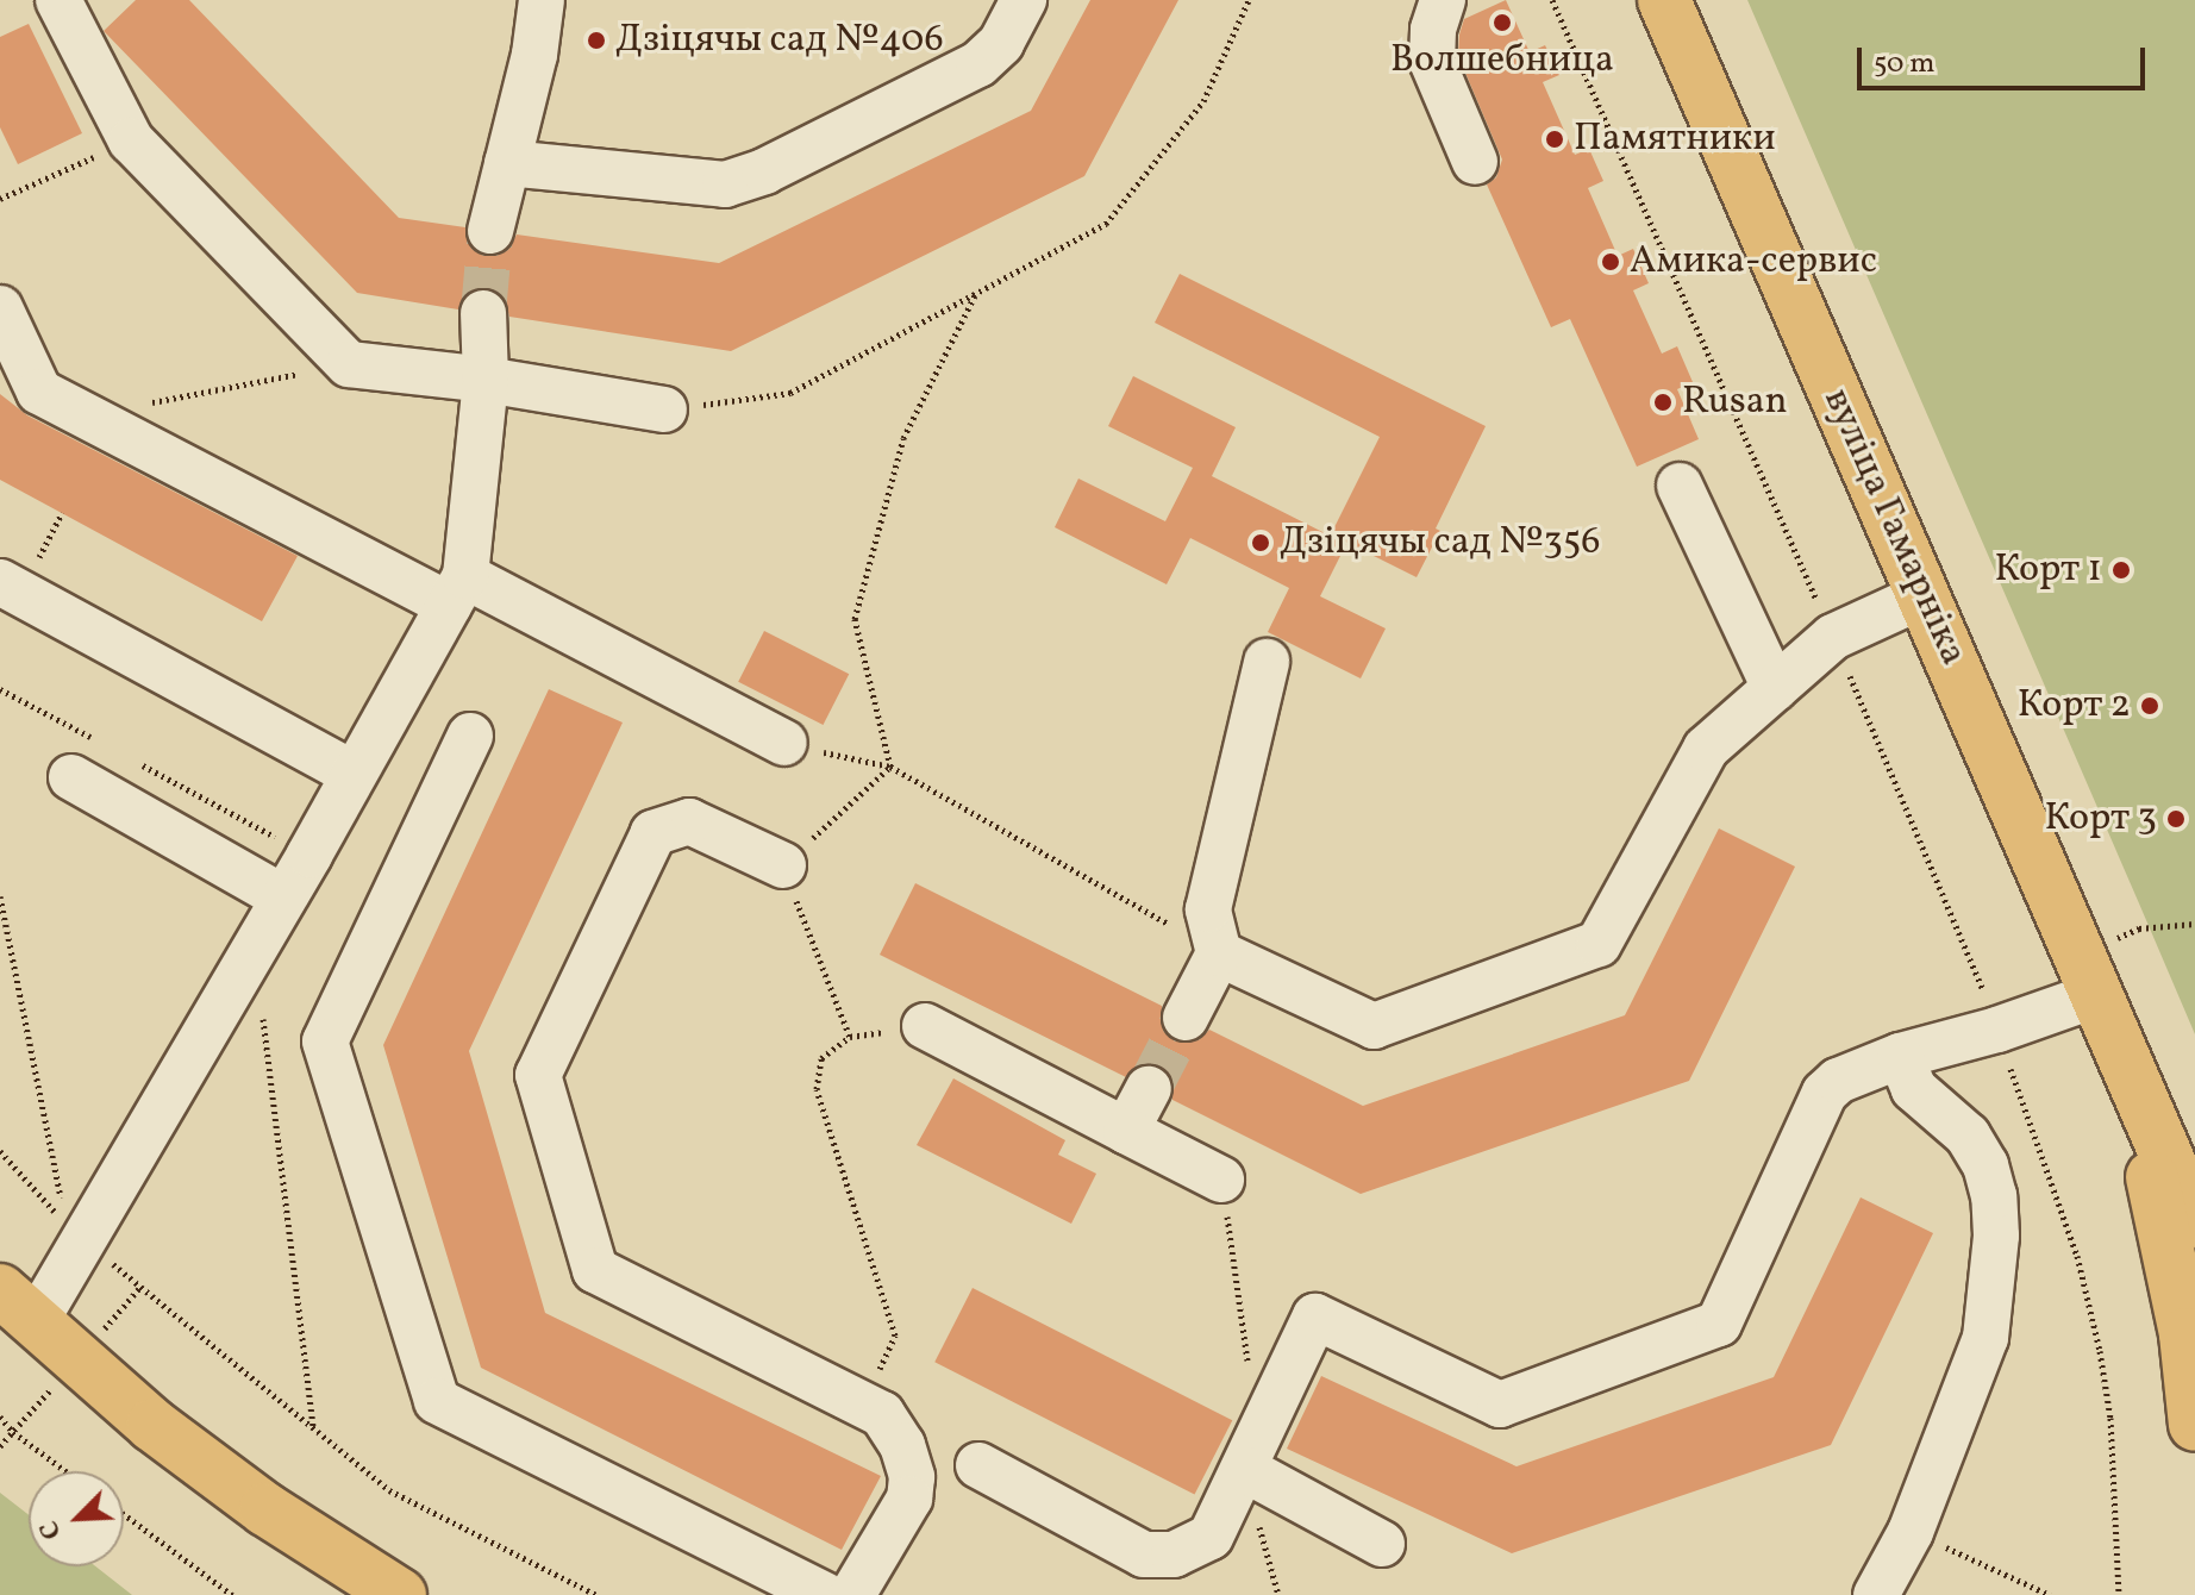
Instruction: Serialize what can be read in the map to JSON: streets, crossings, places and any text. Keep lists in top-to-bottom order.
{
  "streets": {
    "main road": ["вуліца Гамарніка"]
  },
  "places": [
    "Волшебница",
    "Дзіцячы сад №406",
    "Памятники",
    "Амика-сервис",
    "Rusan",
    "Дзіцячы сад №356",
    "Корт 1",
    "Корт 2",
    "Корт 3"
  ],
  "scale_bar": "50 m",
  "north": "bottom left"
}
